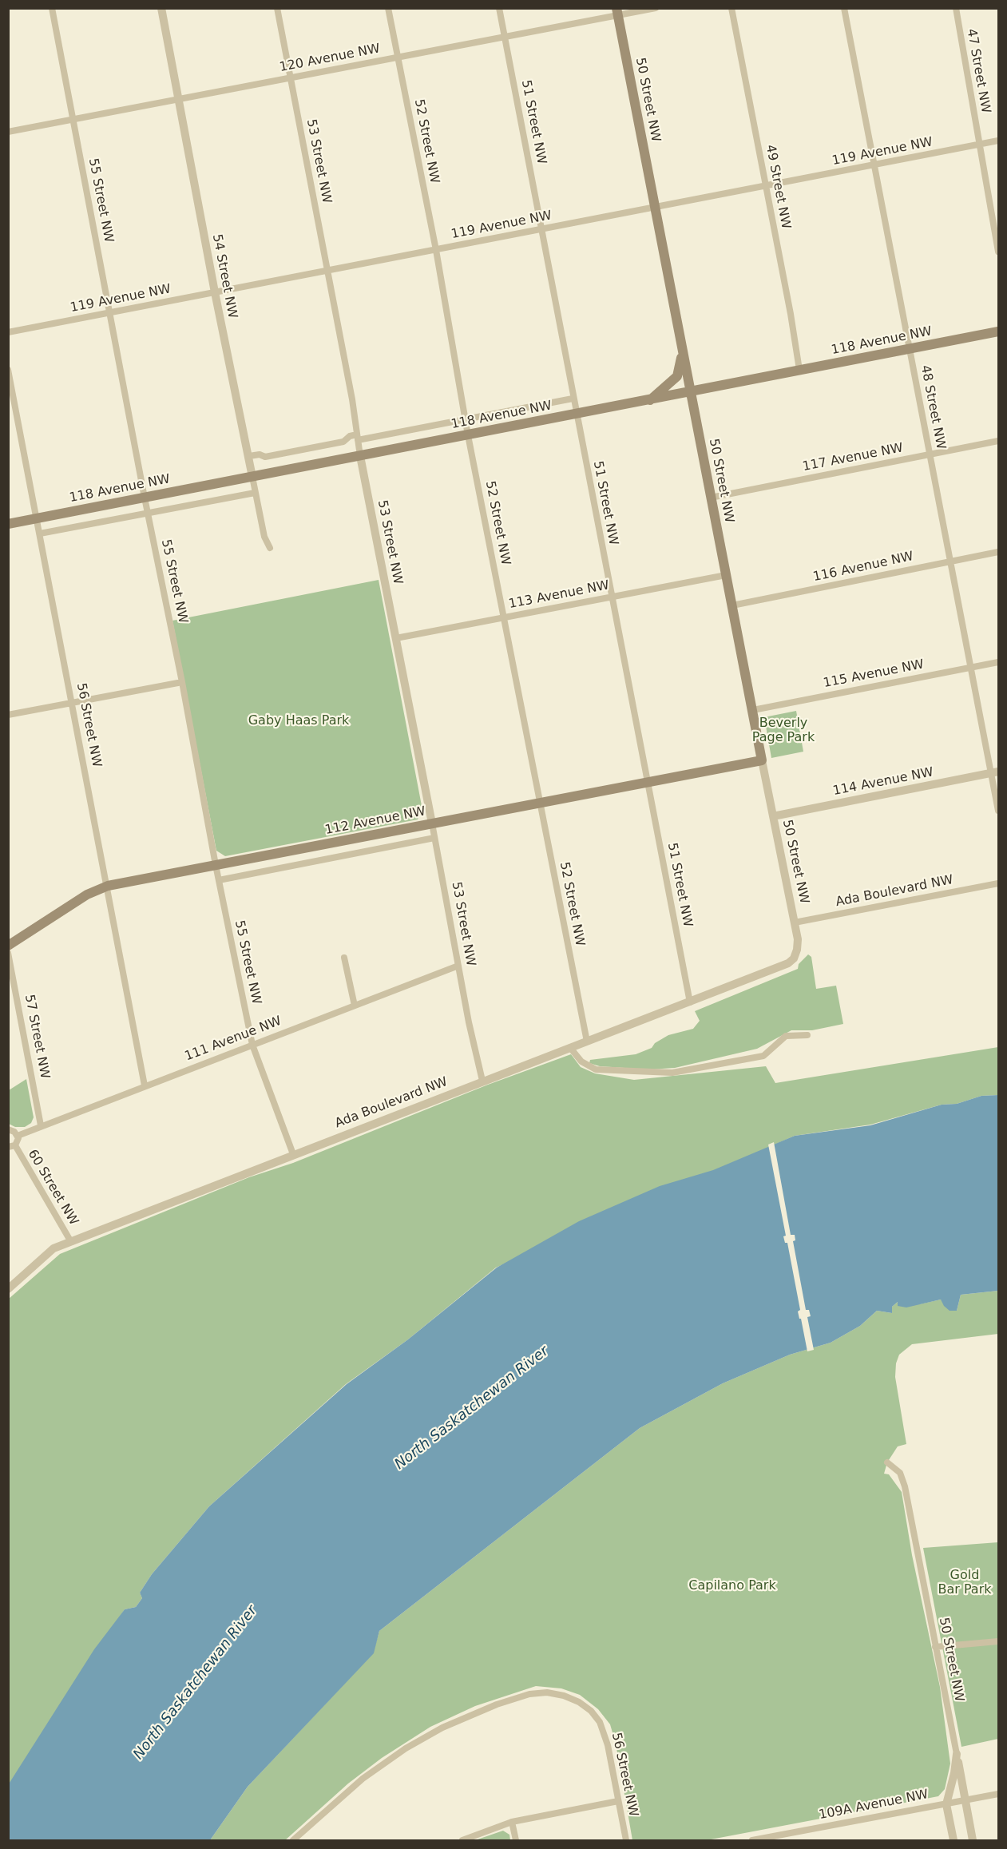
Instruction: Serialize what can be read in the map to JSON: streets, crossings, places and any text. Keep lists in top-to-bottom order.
{
  "streets": {
    "main road": ["50 Street NW", "118 Avenue NW", "112 Avenue NW"],
    "street": [
      "120 Avenue NW",
      "47 Street NW",
      "51 Street NW",
      "52 Street NW",
      "119 Avenue NW",
      "53 Street NW",
      "49 Street NW",
      "55 Street NW",
      "54 Street NW",
      "48 Street NW",
      "117 Avenue NW",
      "116 Avenue NW",
      "113 Avenue NW",
      "115 Avenue NW",
      "56 Street NW",
      "114 Avenue NW",
      "Ada Boulevard NW",
      "57 Street NW",
      "111 Avenue NW",
      "60 Street NW",
      "109A Avenue NW"
    ]
  },
  "crossings": [
    ["120 Avenue NW", "50 Street NW"],
    ["120 Avenue NW", "51 Street NW"],
    ["120 Avenue NW", "52 Street NW"],
    ["120 Avenue NW", "53 Street NW"],
    ["120 Avenue NW", "55 Street NW"],
    ["120 Avenue NW", "54 Street NW"],
    ["47 Street NW", "119 Avenue NW"],
    ["50 Street NW", "119 Avenue NW"],
    ["50 Street NW", "118 Avenue NW"],
    ["50 Street NW", "117 Avenue NW"],
    ["50 Street NW", "116 Avenue NW"],
    ["50 Street NW", "113 Avenue NW"],
    ["50 Street NW", "115 Avenue NW"],
    ["50 Street NW", "114 Avenue NW"],
    ["50 Street NW", "112 Avenue NW"],
    ["50 Street NW", "Ada Boulevard NW"],
    ["50 Street NW", "109A Avenue NW"],
    ["51 Street NW", "119 Avenue NW"],
    ["51 Street NW", "118 Avenue NW"],
    ["51 Street NW", "113 Avenue NW"],
    ["51 Street NW", "112 Avenue NW"],
    ["51 Street NW", "Ada Boulevard NW"],
    ["52 Street NW", "119 Avenue NW"],
    ["52 Street NW", "118 Avenue NW"],
    ["52 Street NW", "113 Avenue NW"],
    ["52 Street NW", "112 Avenue NW"],
    ["52 Street NW", "Ada Boulevard NW"],
    ["119 Avenue NW", "53 Street NW"],
    ["119 Avenue NW", "49 Street NW"],
    ["119 Avenue NW", "55 Street NW"],
    ["119 Avenue NW", "54 Street NW"],
    ["119 Avenue NW", "48 Street NW"],
    ["53 Street NW", "118 Avenue NW"],
    ["53 Street NW", "113 Avenue NW"],
    ["53 Street NW", "112 Avenue NW"],
    ["53 Street NW", "Ada Boulevard NW"],
    ["53 Street NW", "111 Avenue NW"],
    ["49 Street NW", "118 Avenue NW"],
    ["55 Street NW", "118 Avenue NW"],
    ["55 Street NW", "112 Avenue NW"],
    ["55 Street NW", "Ada Boulevard NW"],
    ["55 Street NW", "111 Avenue NW"],
    ["54 Street NW", "118 Avenue NW"],
    ["118 Avenue NW", "48 Street NW"],
    ["118 Avenue NW", "56 Street NW"],
    ["48 Street NW", "117 Avenue NW"],
    ["48 Street NW", "116 Avenue NW"],
    ["48 Street NW", "115 Avenue NW"],
    ["48 Street NW", "114 Avenue NW"],
    ["56 Street NW", "112 Avenue NW"],
    ["56 Street NW", "111 Avenue NW"],
    ["Ada Boulevard NW", "60 Street NW"],
    ["57 Street NW", "111 Avenue NW"]
  ],
  "water": ["North Saskatchewan River"],
  "parks": [
    "Gaby Haas Park",
    "Beverly Page Park",
    "Gold Bar Park",
    "Capilano Park"
  ]
}
